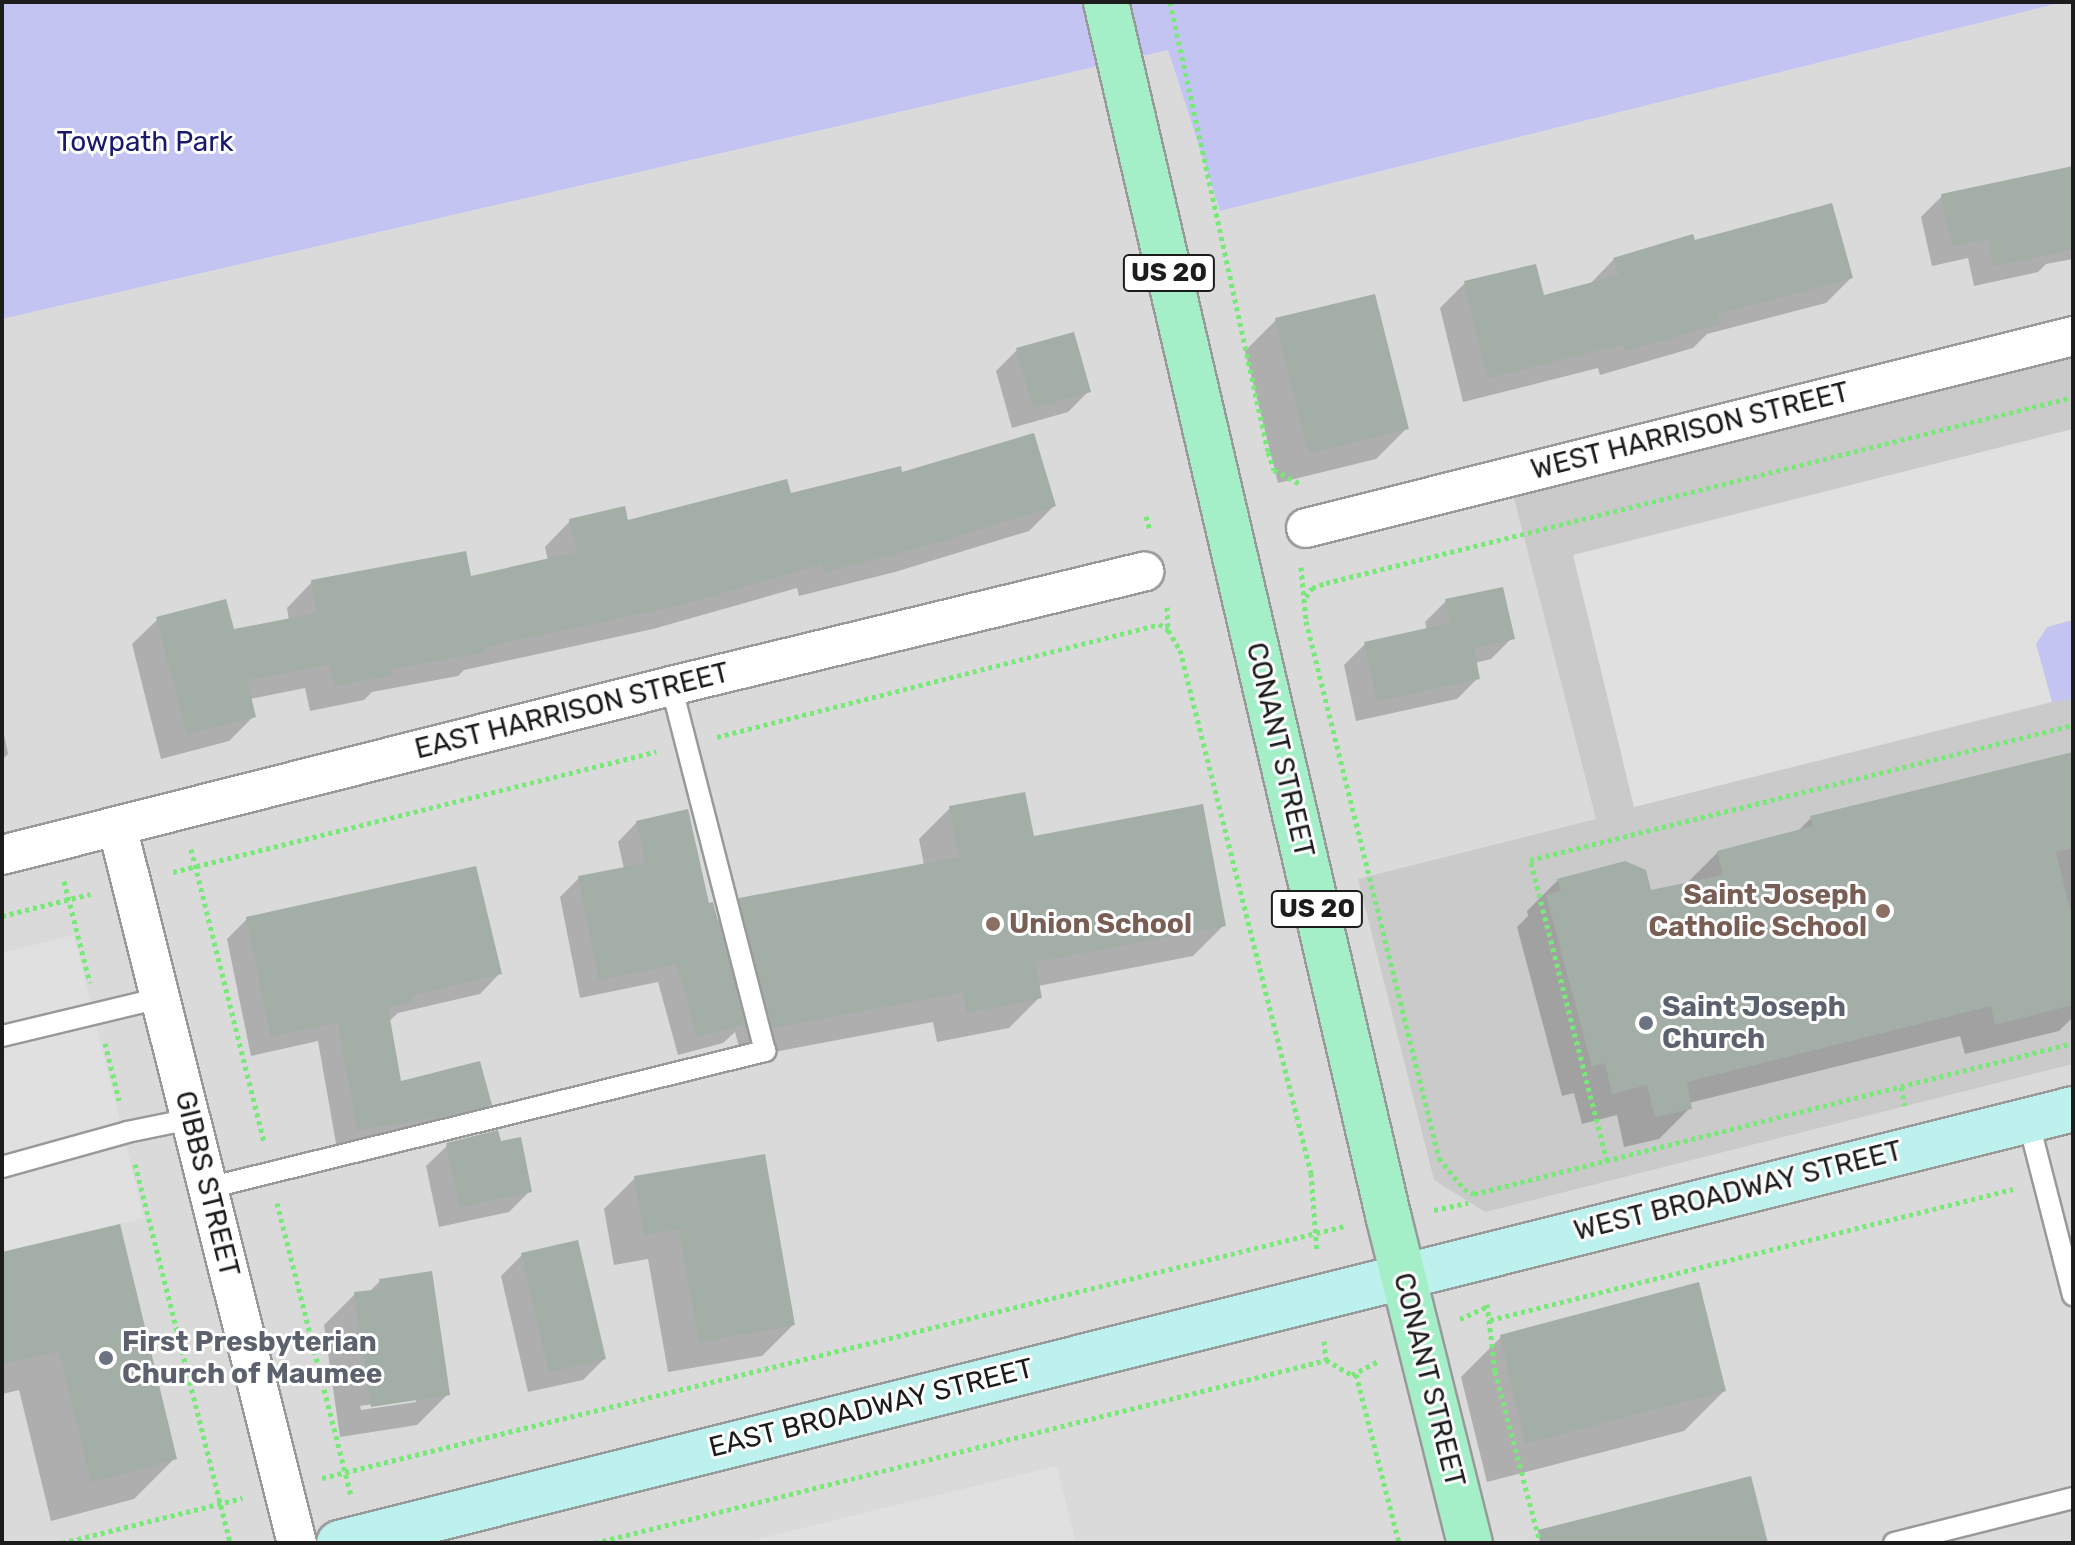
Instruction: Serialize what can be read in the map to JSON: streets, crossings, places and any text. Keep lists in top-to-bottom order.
{
  "streets": {
    "main road": ["US 20", "CONANT STREET"],
    "street": [
      "WEST HARRISON STREET",
      "EAST HARRISON STREET",
      "GIBBS STREET",
      "WEST BROADWAY STREET",
      "EAST BROADWAY STREET"
    ]
  },
  "crossings": [
    ["EAST HARRISON STREET", "GIBBS STREET"],
    ["CONANT STREET", "WEST BROADWAY STREET"],
    ["CONANT STREET", "EAST BROADWAY STREET"],
    ["WEST BROADWAY STREET", "EAST BROADWAY STREET"]
  ],
  "parks": ["Towpath Park"],
  "places": [
    "Saint Joseph Catholic School",
    "Union School",
    "Saint Joseph Church",
    "First Presbyterian Church of Maumee"
  ]
}
